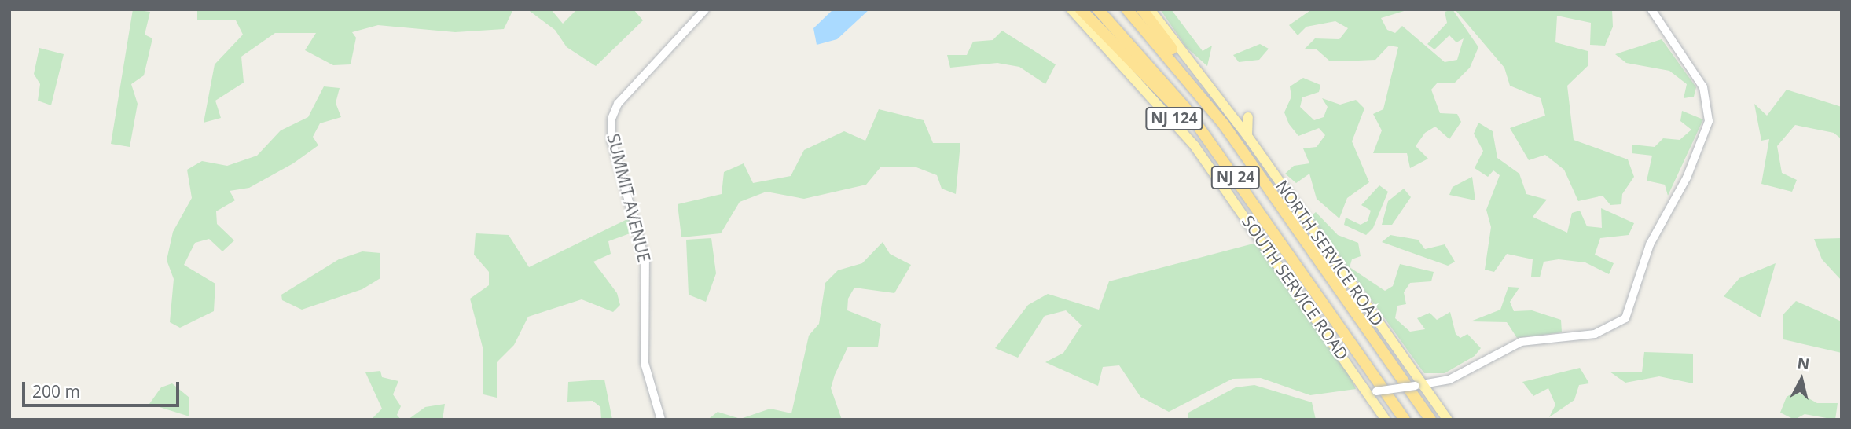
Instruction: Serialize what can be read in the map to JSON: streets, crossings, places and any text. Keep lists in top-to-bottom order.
{
  "streets": {
    "highway": ["NJ 24"],
    "main road": ["NJ 124", "NORTH SERVICE ROAD", "SOUTH SERVICE ROAD"],
    "street": ["SUMMIT AVENUE"]
  },
  "scale_bar": "200 m",
  "north": "top"
}
